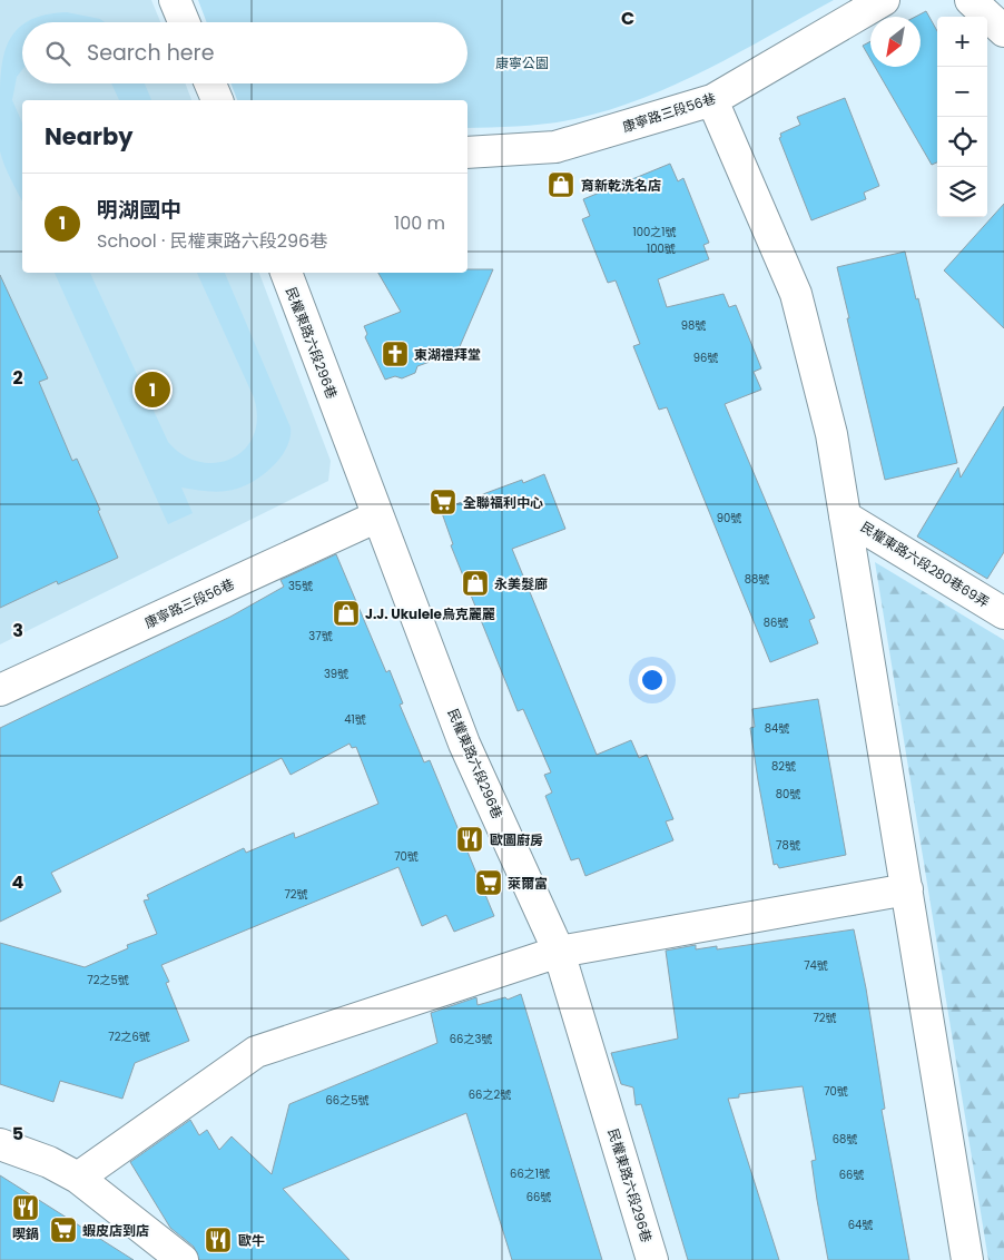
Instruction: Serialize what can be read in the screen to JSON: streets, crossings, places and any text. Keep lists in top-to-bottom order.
{
  "streets": {
    "street": ["康寧路三段56巷", "民權東路六段296巷", "民權東路六段280巷69弄"]
  },
  "crossings": [
    ["康寧路三段56巷", "民權東路六段296巷"]
  ],
  "parks": ["康寧公園"],
  "places": {
    "shop": ["育新乾洗名店", "永美髮廊", "J.J. Ukulele烏克麗麗"],
    "church": ["東湖禮拜堂"],
    "supermarket": ["全聯福利中心", "萊爾富", "蝦皮店到店"],
    "restaurant": ["歐圖廚房", "喫鍋", "歐牛"]
  },
  "house_numbers": [
    "100之1號",
    "100號",
    "98號",
    "96號",
    "90號",
    "88號",
    "35號",
    "86號",
    "37號",
    "39號",
    "41號",
    "84號",
    "82號",
    "80號",
    "78號",
    "70號",
    "72號",
    "74號",
    "72之5號",
    "72號",
    "72之6號",
    "66之3號",
    "70號",
    "66之2號",
    "66之5號",
    "68號",
    "66之1號",
    "66號",
    "66號",
    "64號"
  ],
  "north": "bottom left",
  "page": {
    "map_buttons": ["+", "−"],
    "search": "Search here",
    "heading": "Nearby",
    "list": [
      {
        "mark": "1",
        "name": "明湖國中",
        "note": "School · 民權東路六段296巷",
        "value": "100 m"
      }
    ],
    "pins": "1"
  },
  "grid": {
    "columns": ["C"],
    "rows": [
      "2",
      "3",
      "4",
      "5"
    ]
  }
}
